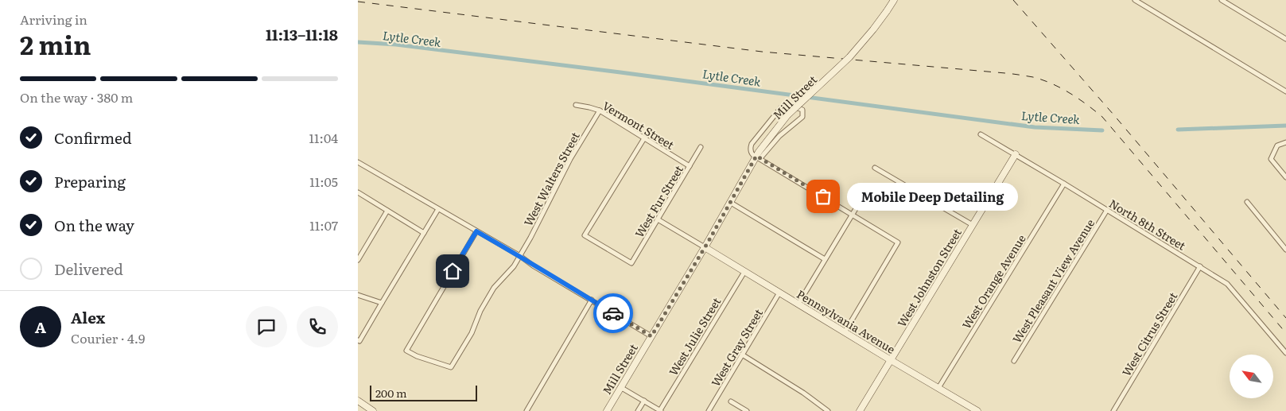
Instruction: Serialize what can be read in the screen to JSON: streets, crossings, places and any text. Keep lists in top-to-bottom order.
{
  "streets": {
    "street": [
      "Mill Street",
      "Vermont Street",
      "West Walters Street",
      "West Fur Street",
      "North 8th Street",
      "West Johnston Street",
      "West Pleasant View Avenue",
      "West Orange Avenue",
      "Pennsylvania Avenue",
      "West Citrus Street",
      "West Julie Street",
      "West Gray Street"
    ]
  },
  "crossings": [
    ["Mill Street", "Pennsylvania Avenue"],
    ["Vermont Street", "West Walters Street"],
    ["Vermont Street", "West Fur Street"],
    ["North 8th Street", "West Johnston Street"],
    ["North 8th Street", "West Pleasant View Avenue"],
    ["North 8th Street", "West Orange Avenue"],
    ["North 8th Street", "West Citrus Street"],
    ["West Johnston Street", "Pennsylvania Avenue"],
    ["West Orange Avenue", "Pennsylvania Avenue"],
    ["Pennsylvania Avenue", "West Julie Street"],
    ["Pennsylvania Avenue", "West Gray Street"]
  ],
  "water": ["Lytle Creek"],
  "places": ["Mobile Deep Detailing"],
  "scale_bar": "200 m",
  "north": "top left",
  "page": {
    "heading": ["2 min", "Arriving in", "11:13–11:18"],
    "panel": ["Alex", "Courier · 4.9"],
    "bar": "On the way · 380 m",
    "list": [
      ["Confirmed", "11:04"],
      ["Preparing", "11:05"],
      ["On the way", "11:07"],
      "Delivered"
    ],
    "bubble": "Mobile Deep Detailing",
    "round": "A",
    "scale": "200 m"
  }
}
